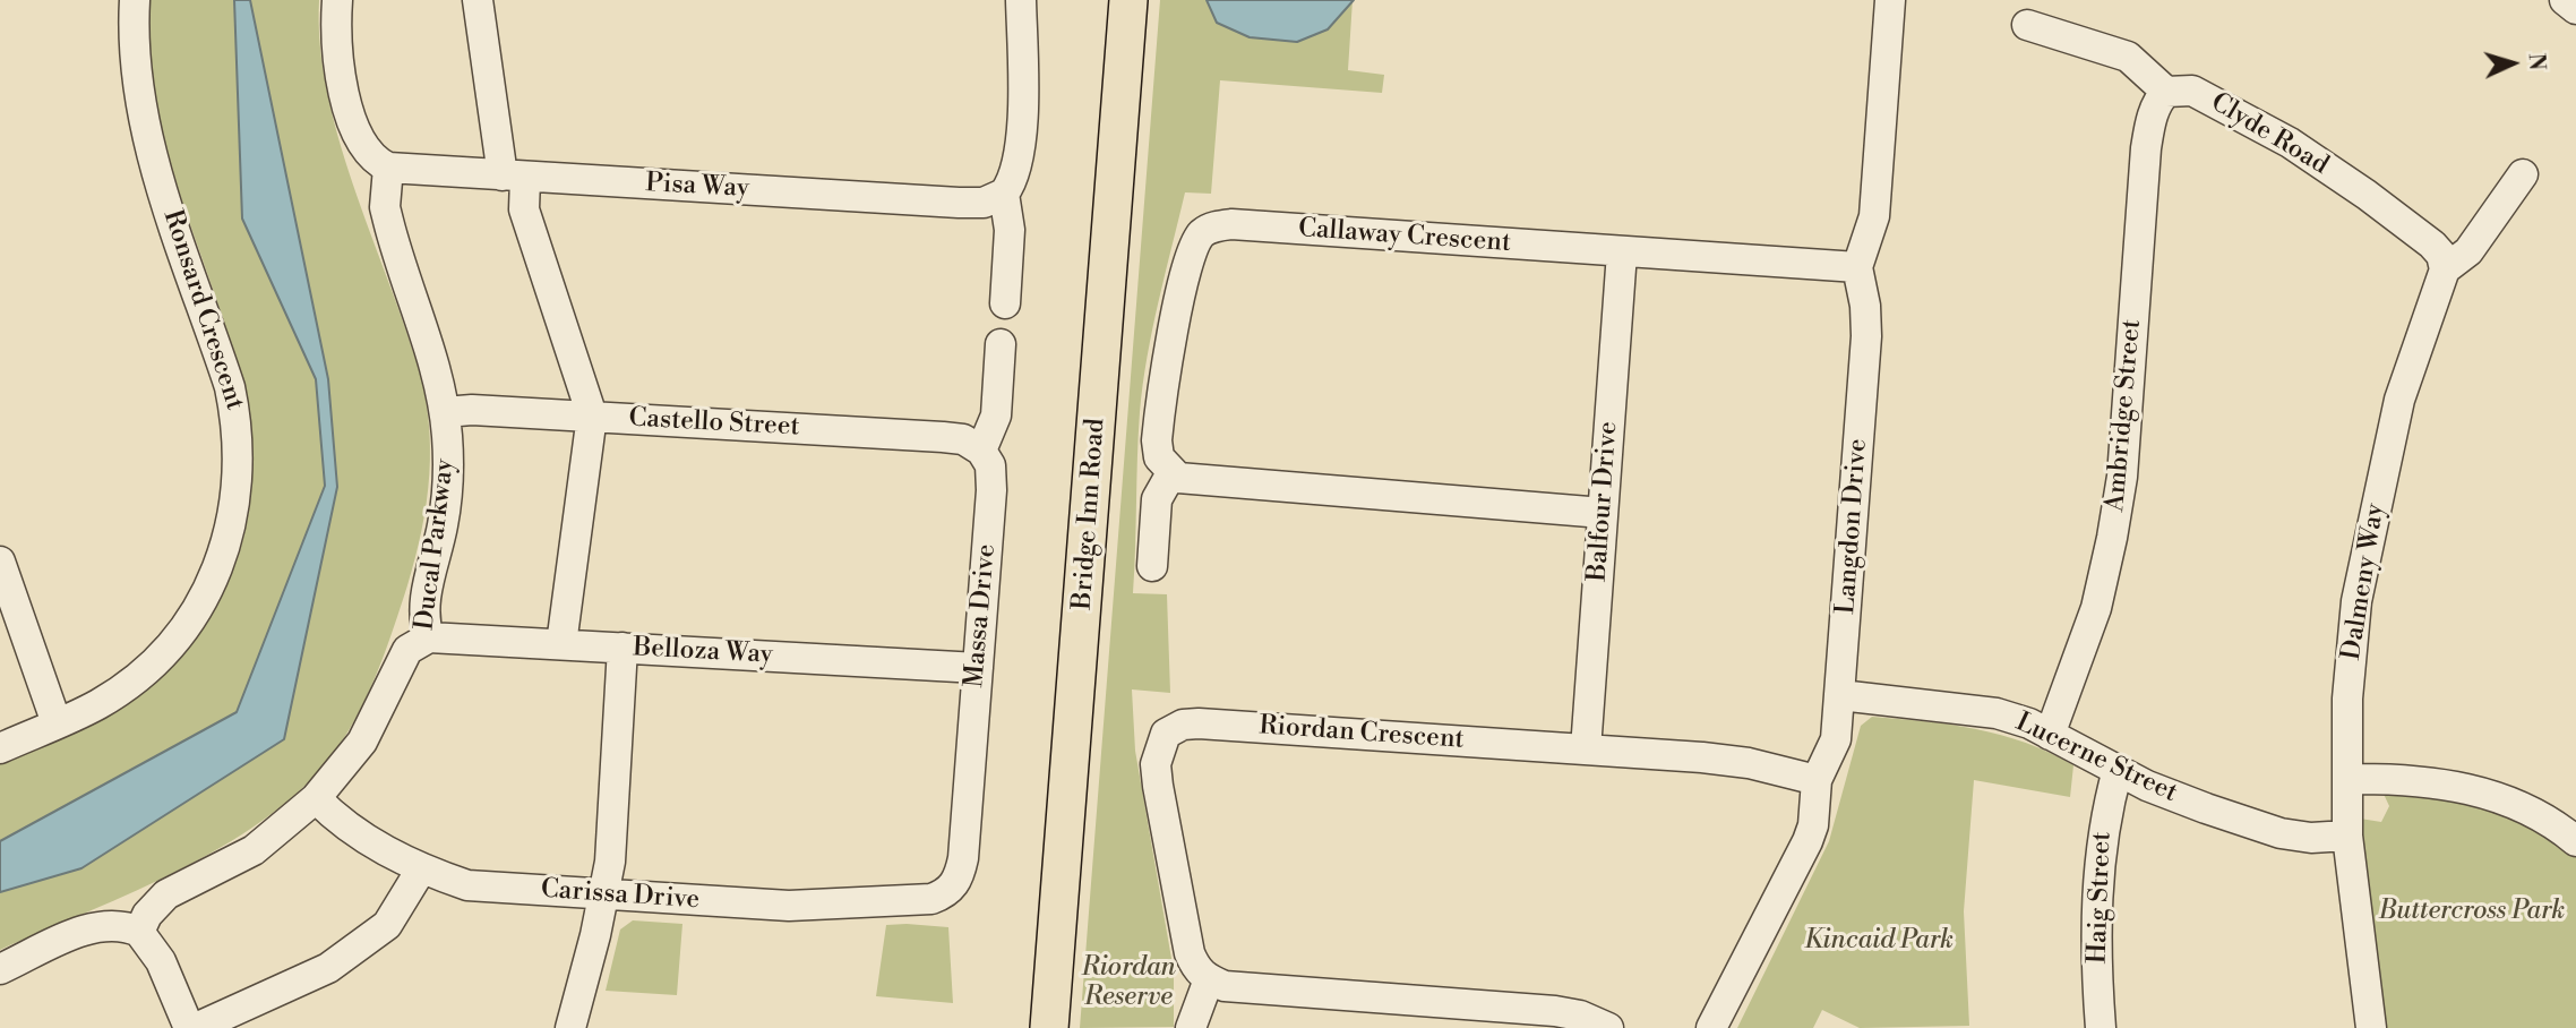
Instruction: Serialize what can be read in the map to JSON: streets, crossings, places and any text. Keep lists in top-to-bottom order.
{
  "streets": {
    "main road": ["Bridge Inn Road"],
    "street": [
      "Clyde Road",
      "Pisa Way",
      "Callaway Crescent",
      "Ronsard Crescent",
      "Ambridge Street",
      "Castello Street",
      "Balfour Drive",
      "Langdon Drive",
      "Ducal Parkway",
      "Dalmeny Way",
      "Massa Drive",
      "Belloza Way",
      "Riordan Crescent",
      "Lucerne Street",
      "Carissa Drive",
      "Haig Street"
    ]
  },
  "crossings": [
    ["Clyde Road", "Ambridge Street"],
    ["Clyde Road", "Dalmeny Way"],
    ["Pisa Way", "Ducal Parkway"],
    ["Callaway Crescent", "Balfour Drive"],
    ["Callaway Crescent", "Langdon Drive"],
    ["Ambridge Street", "Lucerne Street"],
    ["Castello Street", "Ducal Parkway"],
    ["Castello Street", "Massa Drive"],
    ["Balfour Drive", "Riordan Crescent"],
    ["Langdon Drive", "Riordan Crescent"],
    ["Langdon Drive", "Lucerne Street"],
    ["Ducal Parkway", "Belloza Way"],
    ["Ducal Parkway", "Carissa Drive"],
    ["Dalmeny Way", "Lucerne Street"],
    ["Massa Drive", "Belloza Way"],
    ["Massa Drive", "Carissa Drive"],
    ["Lucerne Street", "Haig Street"]
  ],
  "parks": ["Buttercross Park", "Kincaid Park", "Riordan Reserve"],
  "north": "right"
}
